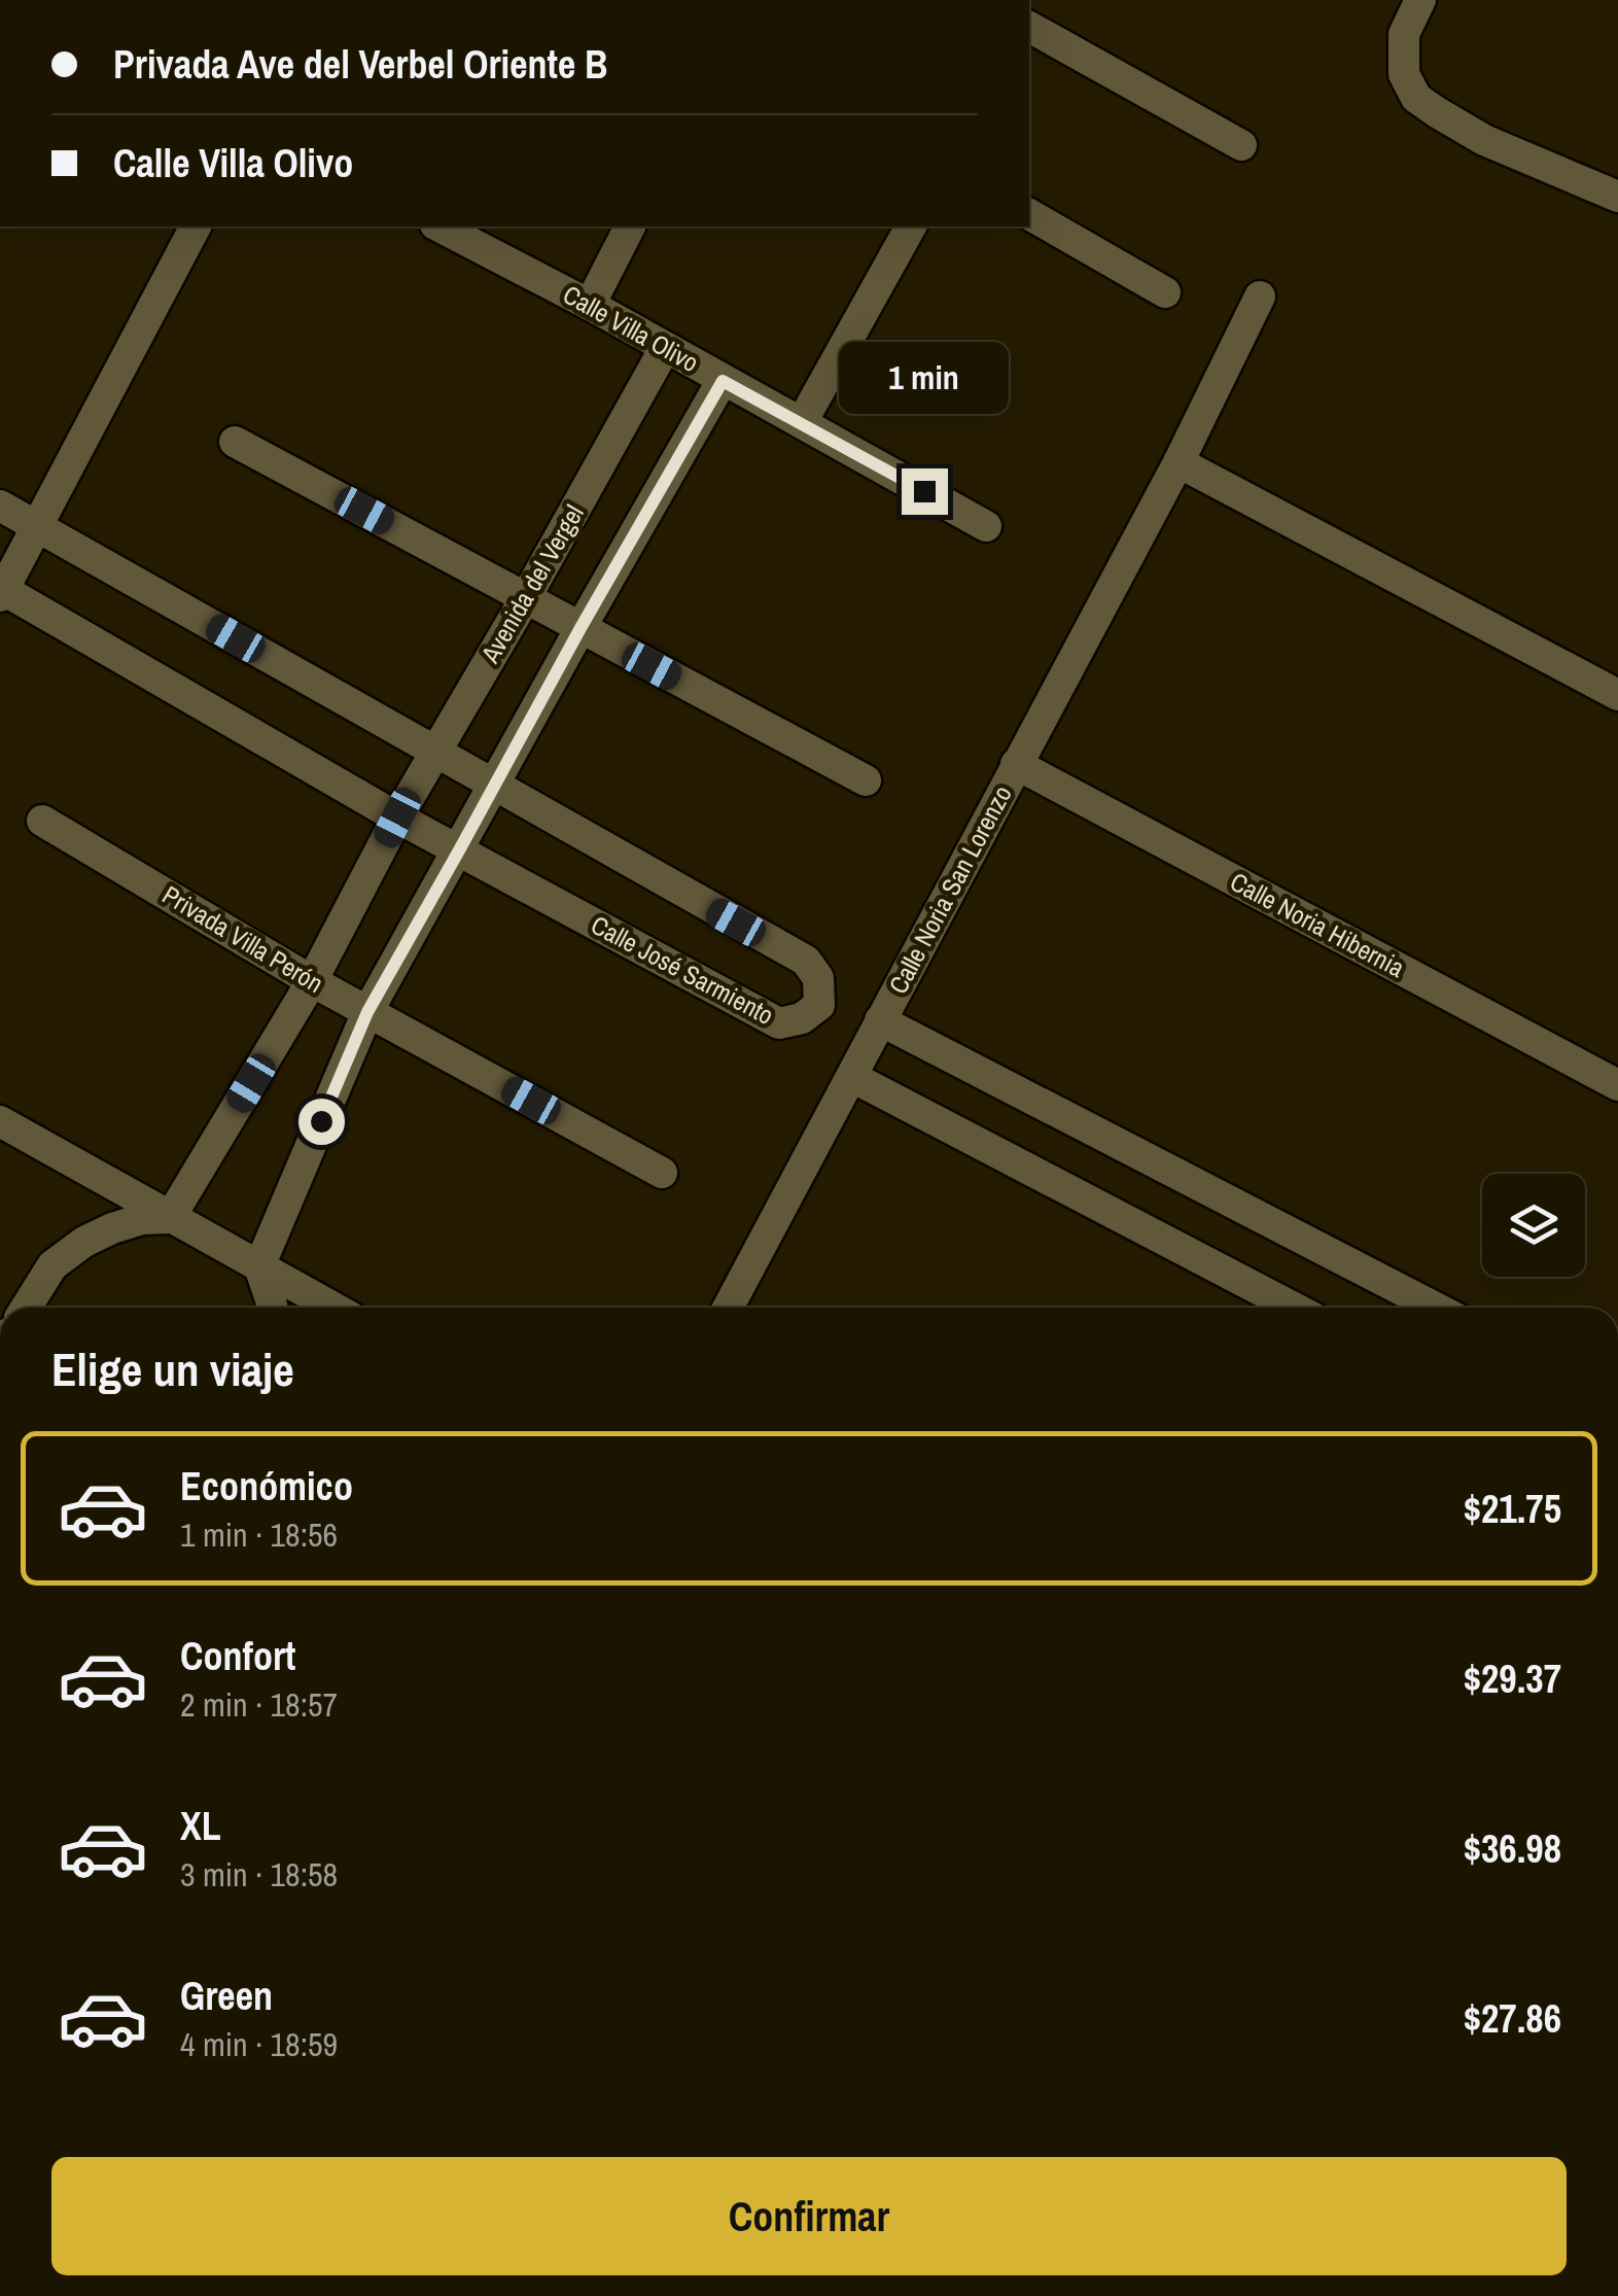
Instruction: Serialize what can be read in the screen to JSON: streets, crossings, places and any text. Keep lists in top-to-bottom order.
{
  "streets": {
    "street": [
      "Calle Villa Olivo",
      "Avenida del Vergel",
      "Calle Noria San Lorenzo",
      "Calle Noria Hibernia",
      "Privada Villa Perón",
      "Calle José Sarmiento"
    ]
  },
  "crossings": [
    ["Calle Villa Olivo", "Avenida del Vergel"],
    ["Avenida del Vergel", "Privada Villa Perón"],
    ["Avenida del Vergel", "Calle José Sarmiento"],
    ["Calle Noria San Lorenzo", "Calle Noria Hibernia"]
  ],
  "page": {
    "banner": ["Privada Ave del Verbel Oriente B", "Calle Villa Olivo"],
    "bubble": "1 min",
    "heading": "Elige un viaje",
    "list": [
      {
        "name": "Económico",
        "note": "1 min · 18:56",
        "value": "$21.75"
      },
      {
        "name": "Confort",
        "note": "2 min · 18:57",
        "value": "$29.37"
      },
      {
        "name": "XL",
        "note": "3 min · 18:58",
        "value": "$36.98"
      },
      {
        "name": "Green",
        "note": "4 min · 18:59",
        "value": "$27.86"
      }
    ],
    "buttons": "Confirmar"
  }
}
